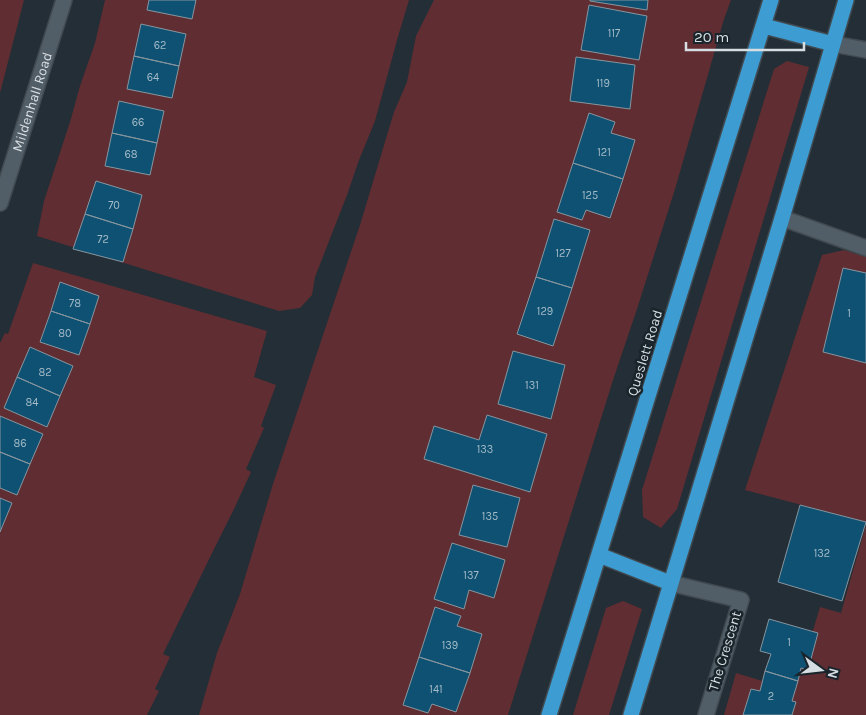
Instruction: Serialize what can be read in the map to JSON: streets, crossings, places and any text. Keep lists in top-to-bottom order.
{
  "streets": {
    "highway": ["Queslett Road"],
    "street": ["Mildenhall Road", "The Crescent"]
  },
  "house_numbers": [
    "117",
    "62",
    "64",
    "119",
    "66",
    "121",
    "68",
    "125",
    "70",
    "72",
    "127",
    "78",
    "129",
    "1",
    "80",
    "82",
    "131",
    "84",
    "86",
    "133",
    "135",
    "132",
    "137",
    "1",
    "139",
    "141",
    "2"
  ],
  "scale_bar": "20 m",
  "north": "right"
}
